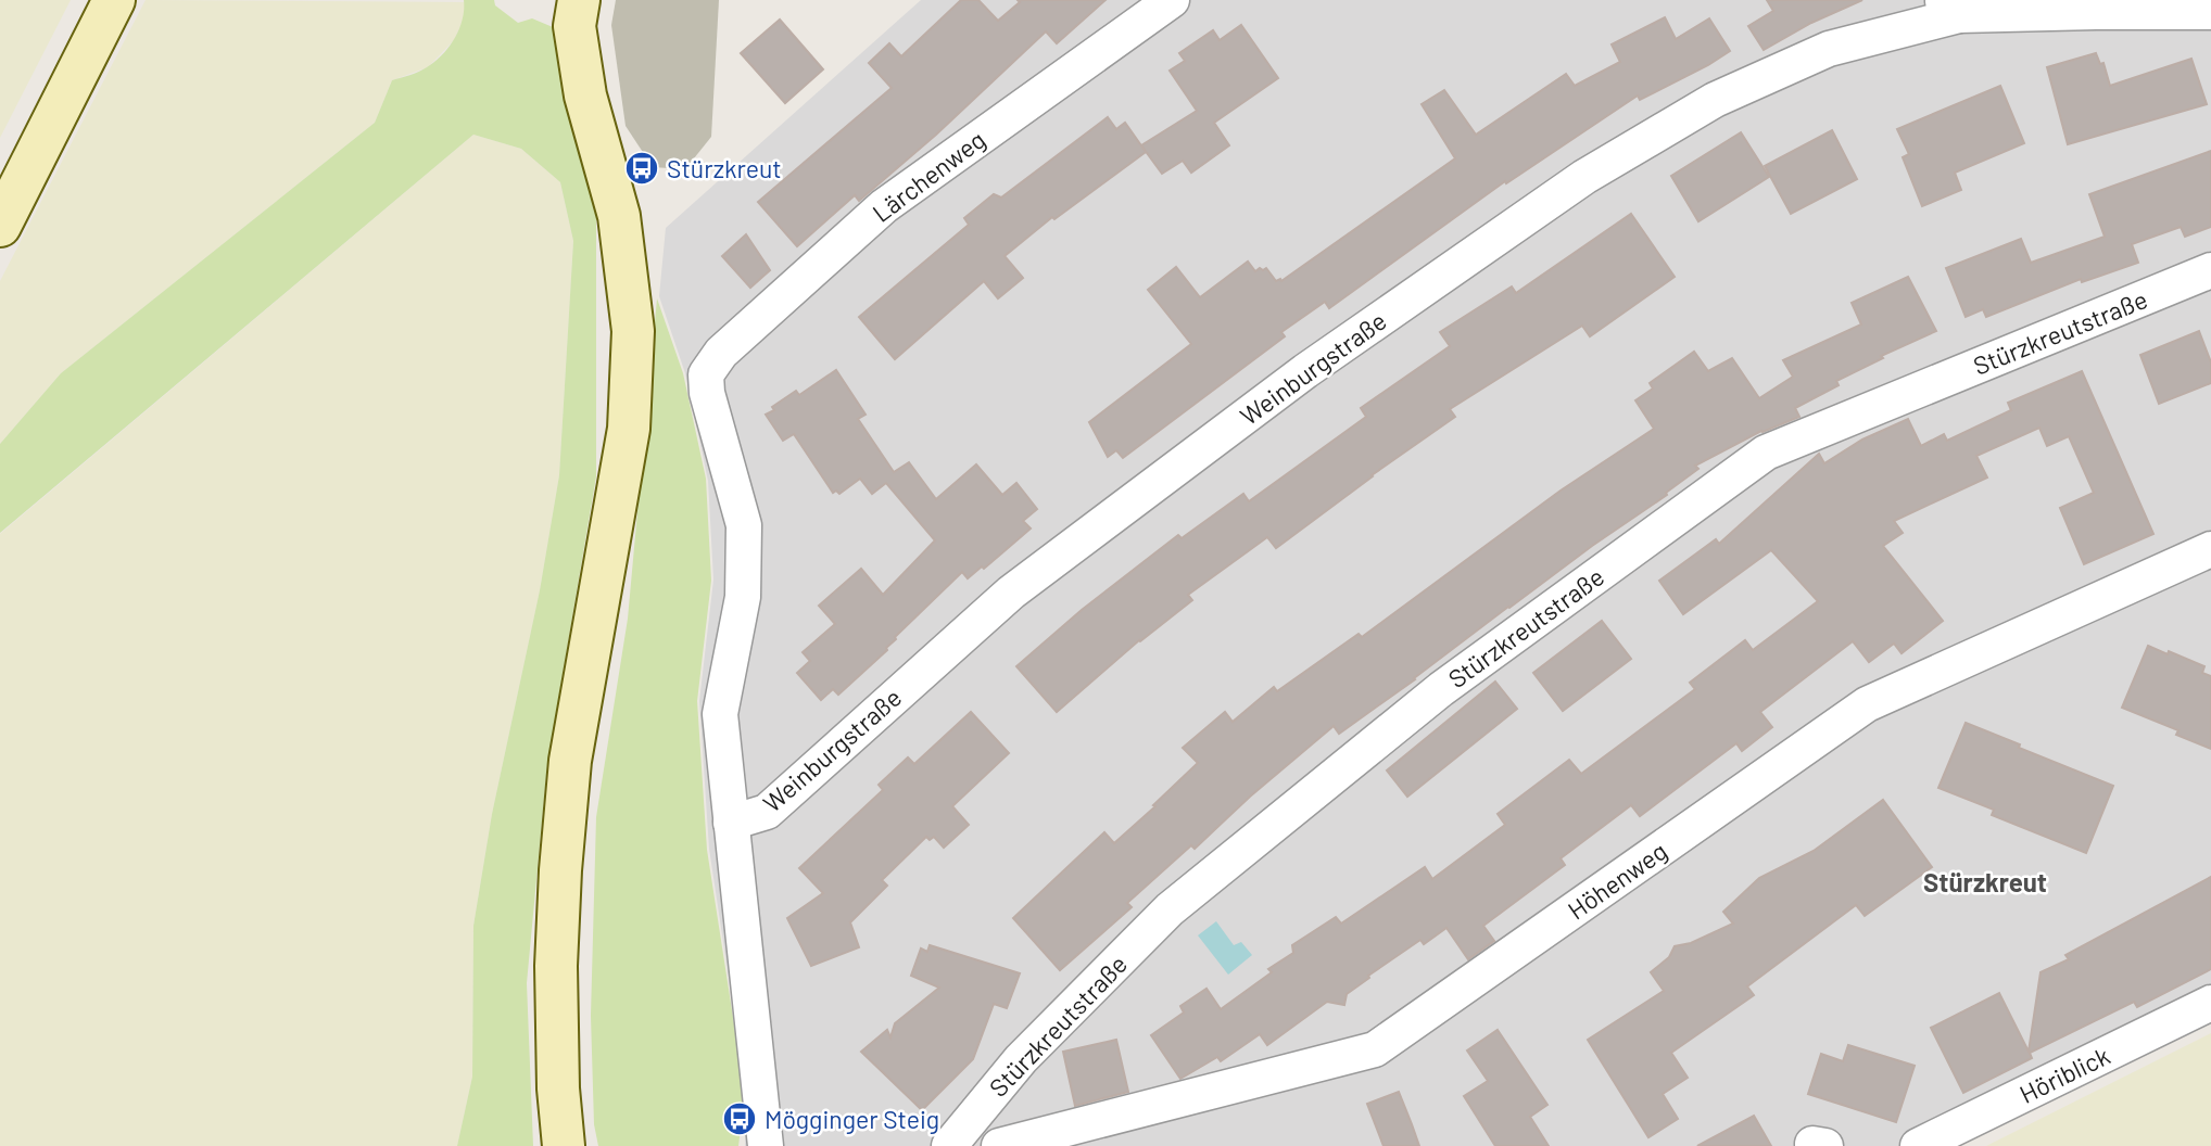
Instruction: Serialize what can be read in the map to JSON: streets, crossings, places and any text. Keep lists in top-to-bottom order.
{
  "streets": {
    "street": [
      "Lärchenweg",
      "Stürzkreutstraße",
      "Weinburgstraße",
      "Höhenweg",
      "Höriblick"
    ]
  },
  "crossings": [
    ["Lärchenweg", "Weinburgstraße"]
  ],
  "districts": ["Stürzkreut"],
  "places": {
    "bus stop": ["Stürzkreut", "Mögginger Steig"]
  }
}
